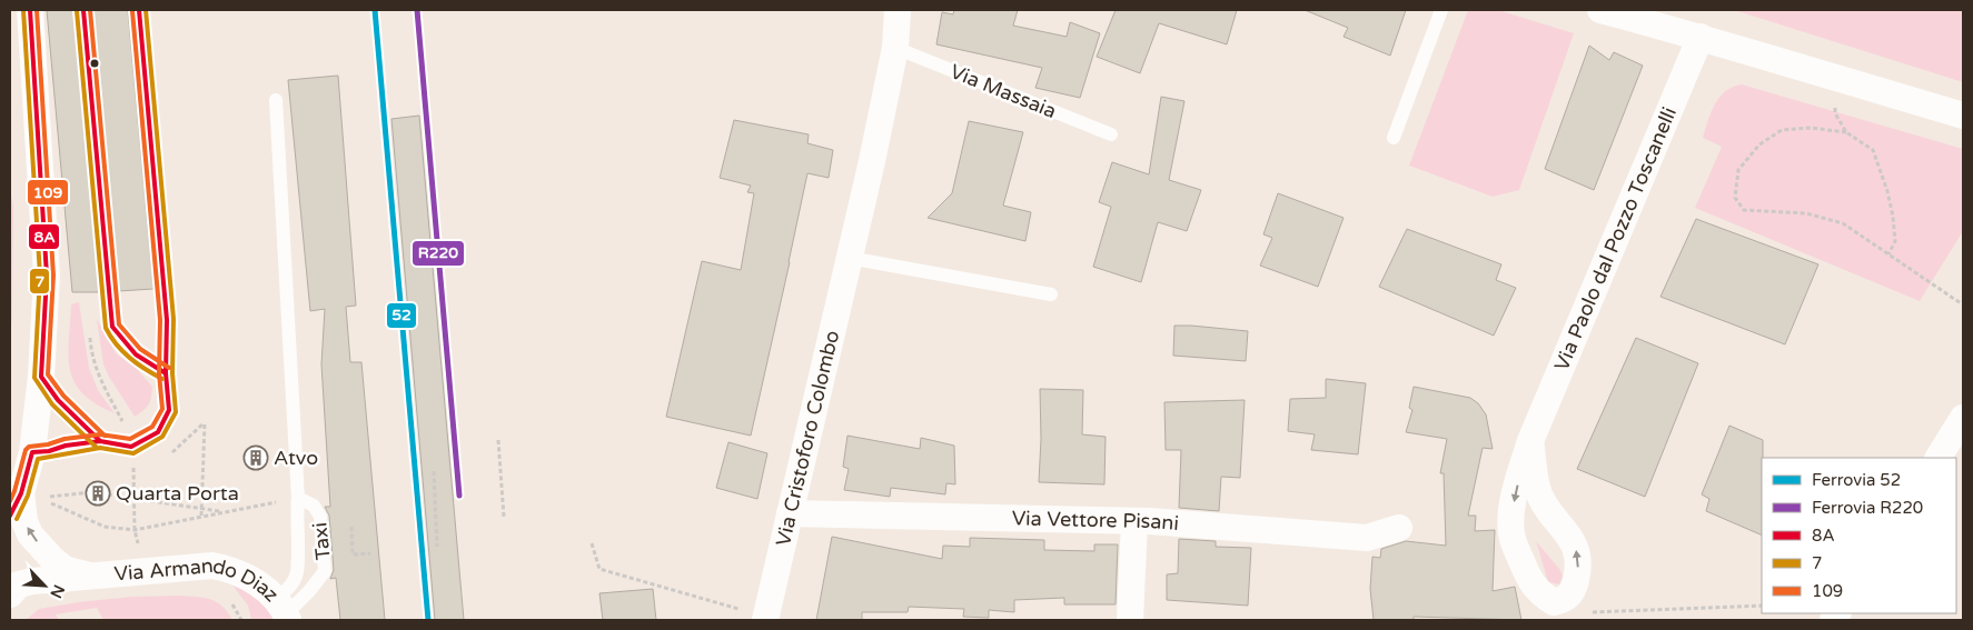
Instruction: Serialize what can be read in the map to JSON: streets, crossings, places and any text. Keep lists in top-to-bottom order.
{
  "streets": {
    "street": [
      "Via Paolo dal Pozzo Toscanelli",
      "Via Cristoforo Colombo",
      "Via Vettore Pisani",
      "Via Armando Diaz"
    ],
    "lane": ["Via Massaia", "Taxi"]
  },
  "crossings": [
    ["Via Massaia", "Via Cristoforo Colombo"],
    ["Via Cristoforo Colombo", "Via Vettore Pisani"],
    ["Taxi", "Via Armando Diaz"]
  ],
  "places": {
    "building": ["Atvo", "Quarta Porta"]
  },
  "lines": [
    "rail line 52",
    "rail line R220",
    "transit line 8A",
    "transit line 7",
    "transit line 109"
  ],
  "legend": [
    "Ferrovia 52",
    "Ferrovia R220",
    "8A",
    "7",
    "109"
  ],
  "north": "bottom right"
}
